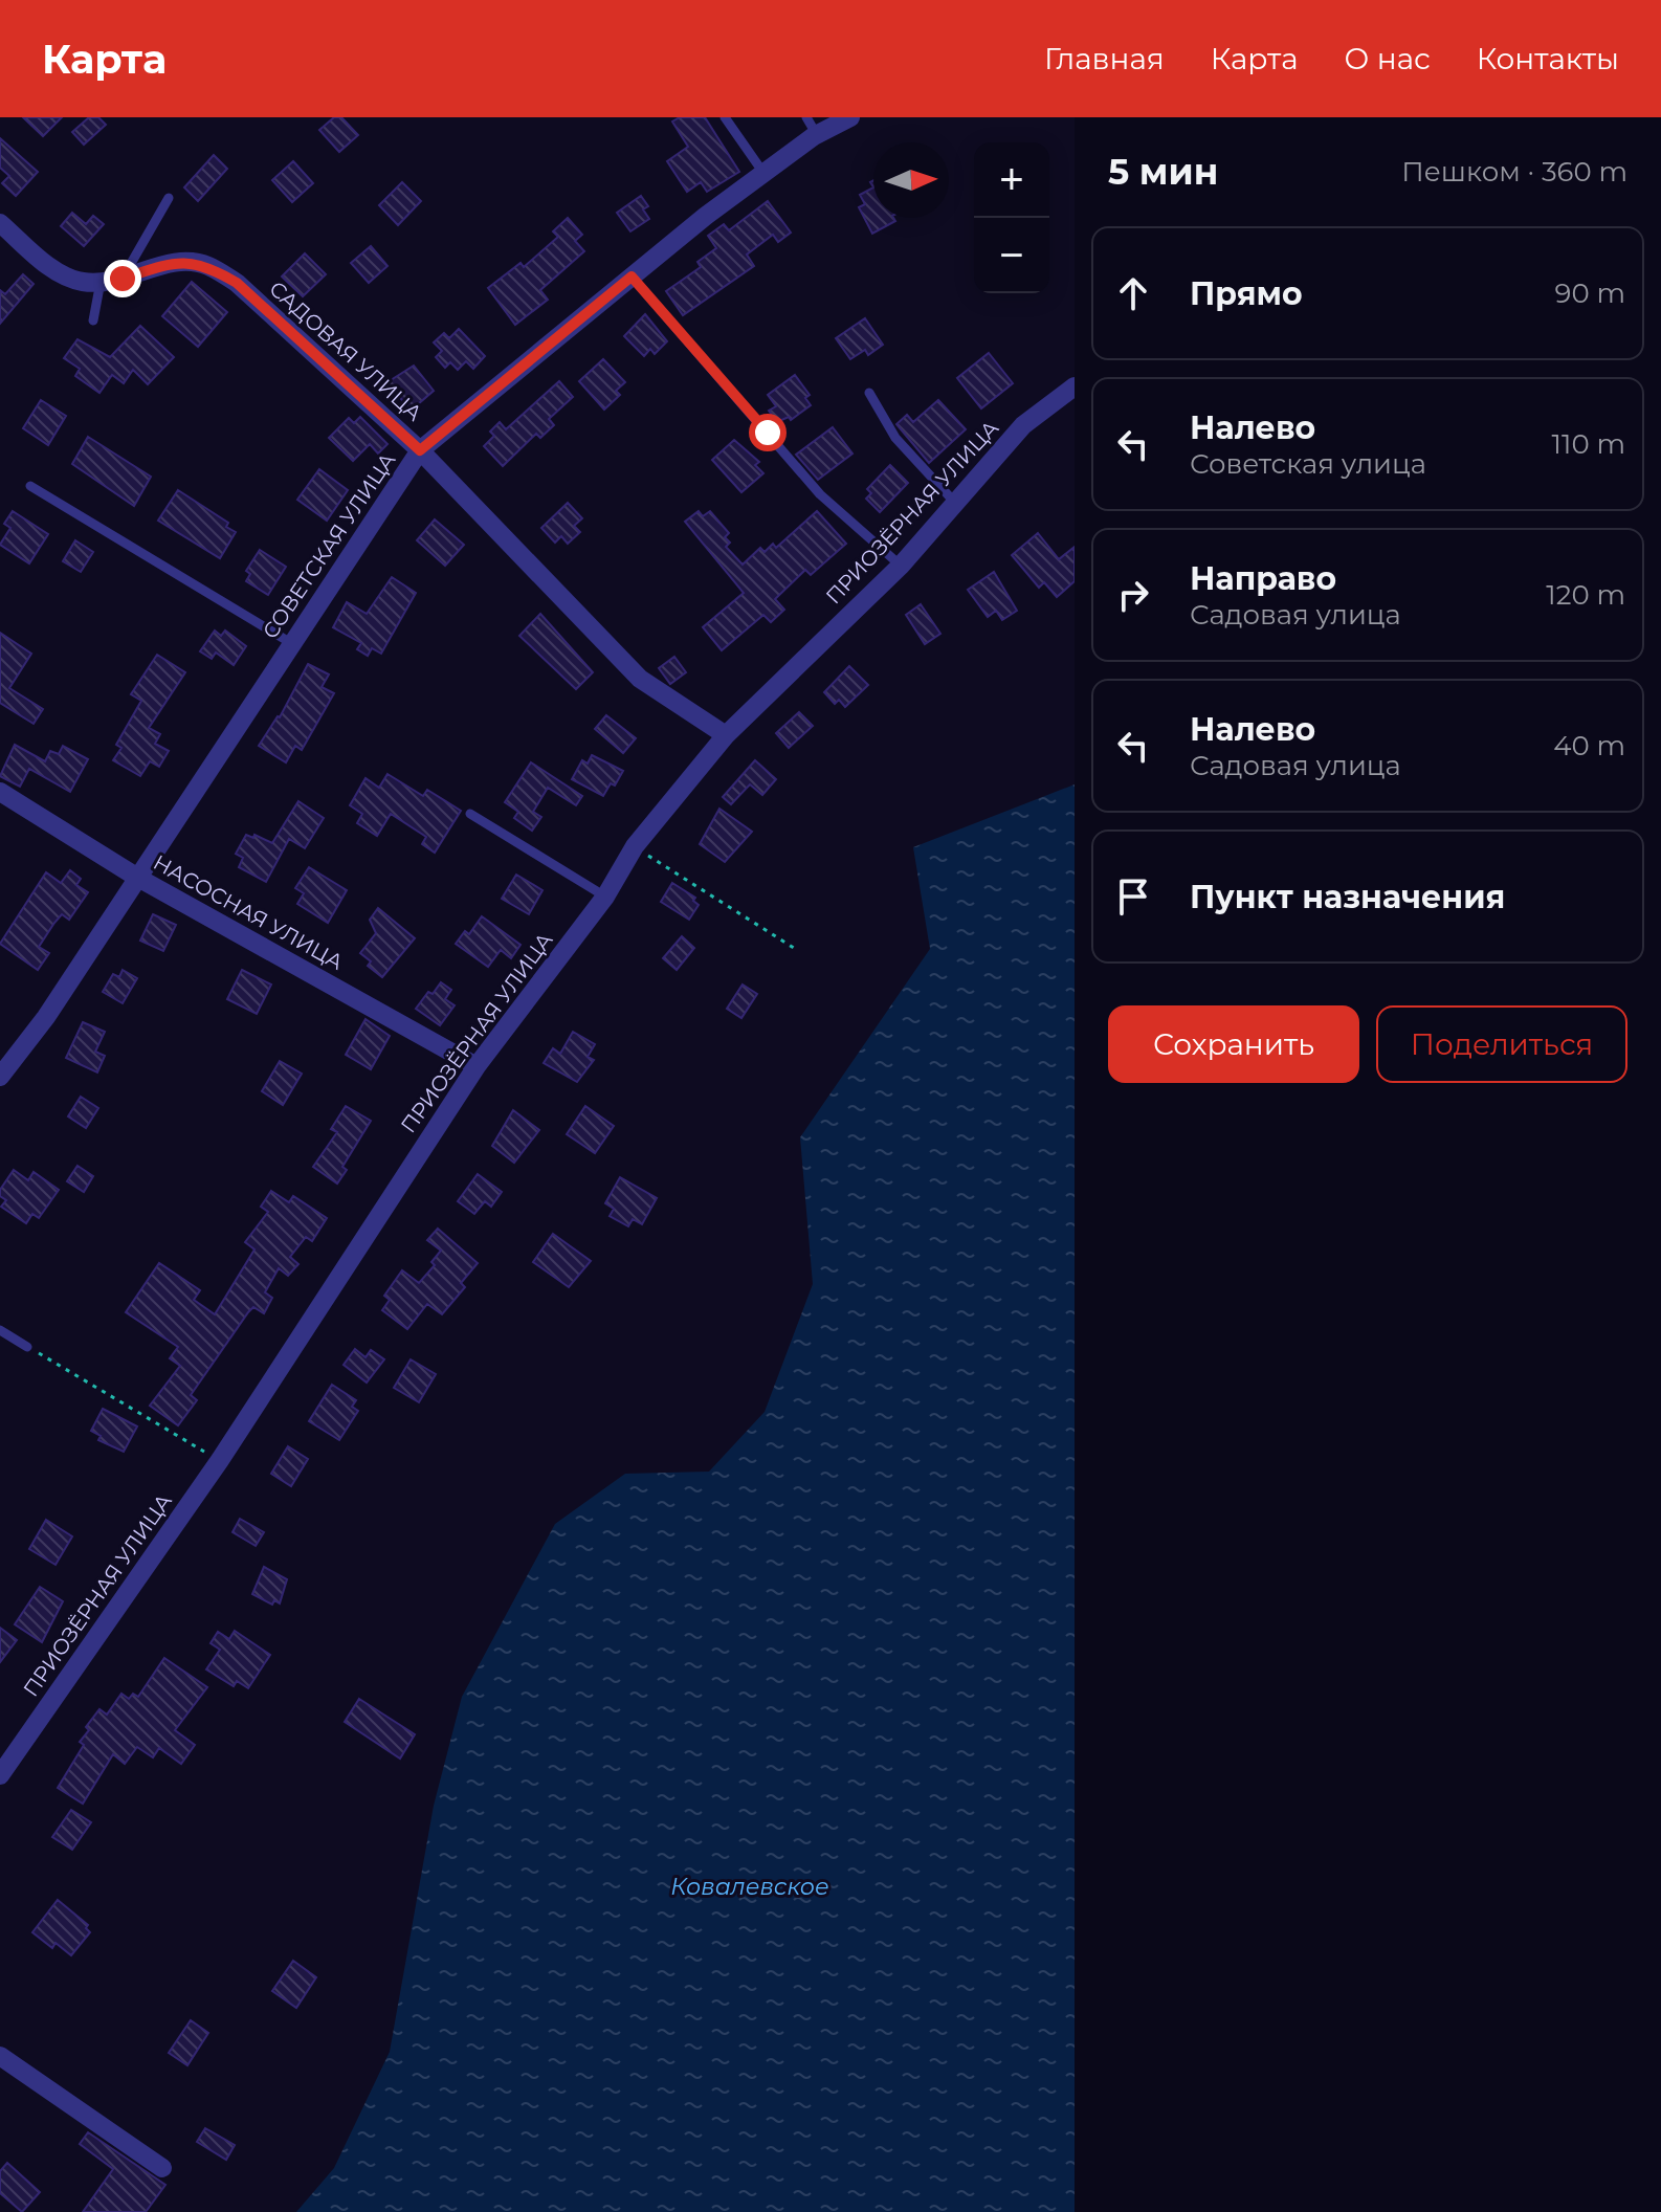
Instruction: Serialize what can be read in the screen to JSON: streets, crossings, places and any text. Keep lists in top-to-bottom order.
{
  "streets": {
    "street": [
      "САДОВАЯ УЛИЦА",
      "ПРИОЗЁРНАЯ УЛИЦА",
      "СОВЕТСКАЯ УЛИЦА",
      "НАСОСНАЯ УЛИЦА"
    ]
  },
  "crossings": [
    ["САДОВАЯ УЛИЦА", "ПРИОЗЁРНАЯ УЛИЦА"],
    ["САДОВАЯ УЛИЦА", "СОВЕТСКАЯ УЛИЦА"],
    ["ПРИОЗЁРНАЯ УЛИЦА", "НАСОСНАЯ УЛИЦА"],
    ["СОВЕТСКАЯ УЛИЦА", "НАСОСНАЯ УЛИЦА"]
  ],
  "water": ["Ковалевское"],
  "north": "right",
  "page": {
    "header": "Карта",
    "nav": [
      "Главная",
      "Карта",
      "О нас",
      "Контакты"
    ],
    "heading": ["5 мин", "Пешком · 360 m"],
    "map_buttons": ["+", "−"],
    "list": [
      ["Прямо", "90 m"],
      ["Налево", "Советская улица", "110 m"],
      ["Направо", "Садовая улица", "120 m"],
      ["Налево", "Садовая улица", "40 m"],
      "Пункт назначения"
    ],
    "buttons": ["Сохранить", "Поделиться"]
  }
}
